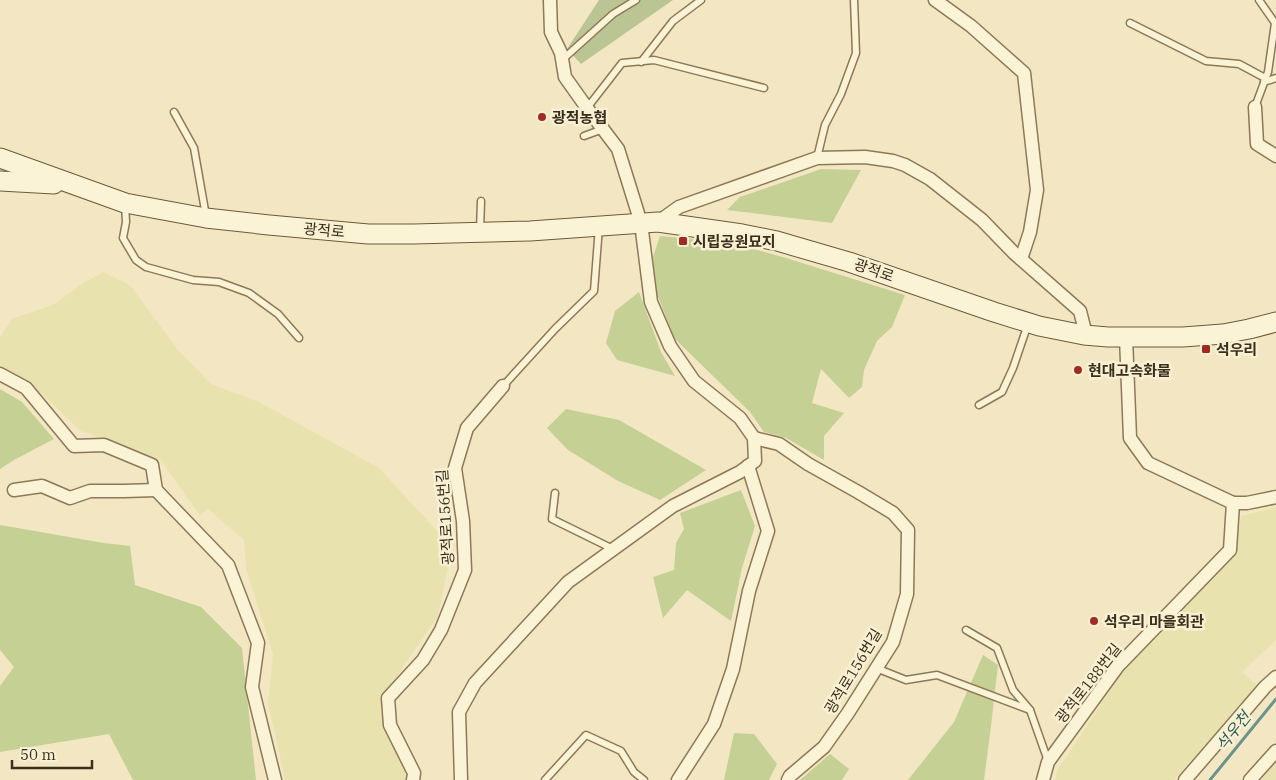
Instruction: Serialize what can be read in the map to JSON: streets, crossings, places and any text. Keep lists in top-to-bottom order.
{
  "streets": {
    "main road": ["광적로"],
    "street": ["광적로156번길", "광적로188번길"]
  },
  "water": ["석우천"],
  "places": {
    "other": ["광적농협", "현대고속화물", "석우리 마을회관"],
    "transit": ["시립공원묘지", "석우리"]
  },
  "scale_bar": "50 m"
}
